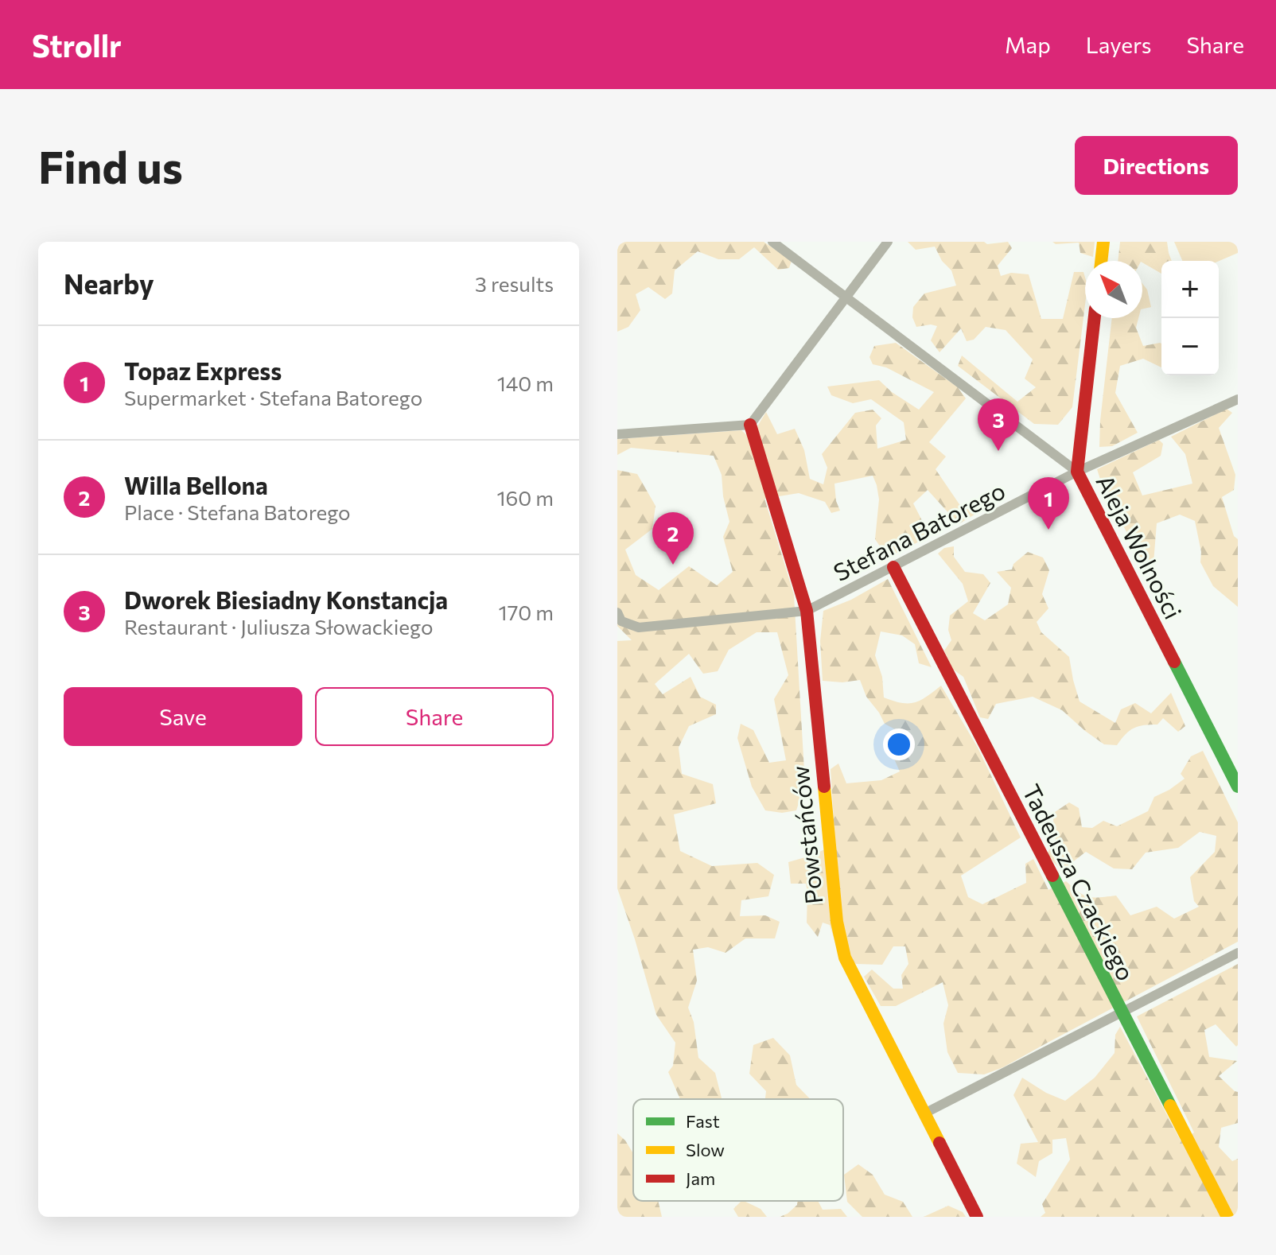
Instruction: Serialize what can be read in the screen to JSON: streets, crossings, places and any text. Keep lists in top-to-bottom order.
{
  "streets": {
    "street": [
      "Stefana Batorego",
      "Aleja Wolności",
      "Powstańców",
      "Tadeusza Czackiego"
    ]
  },
  "crossings": [
    ["Stefana Batorego", "Aleja Wolności"],
    ["Stefana Batorego", "Powstańców"],
    ["Stefana Batorego", "Tadeusza Czackiego"]
  ],
  "legend": ["Fast", "Slow", "Jam"],
  "north": "top left",
  "page": {
    "header": "Strollr",
    "nav": ["Map", "Layers", "Share"],
    "buttons": [
      "Directions",
      ["Save", "Share"]
    ],
    "title": "Find us",
    "heading": ["Nearby", "3 results"],
    "map_buttons": ["+", "−"],
    "list": [
      {
        "mark": "1",
        "name": "Topaz Express",
        "note": "Supermarket · Stefana Batorego",
        "value": "140 m"
      },
      {
        "mark": "2",
        "name": "Willa Bellona",
        "note": "Place · Stefana Batorego",
        "value": "160 m"
      },
      {
        "mark": "3",
        "name": "Dworek Biesiadny Konstancja",
        "note": "Restaurant · Juliusza Słowackiego",
        "value": "170 m"
      }
    ],
    "pins": ["3", "1", "2"]
  }
}
